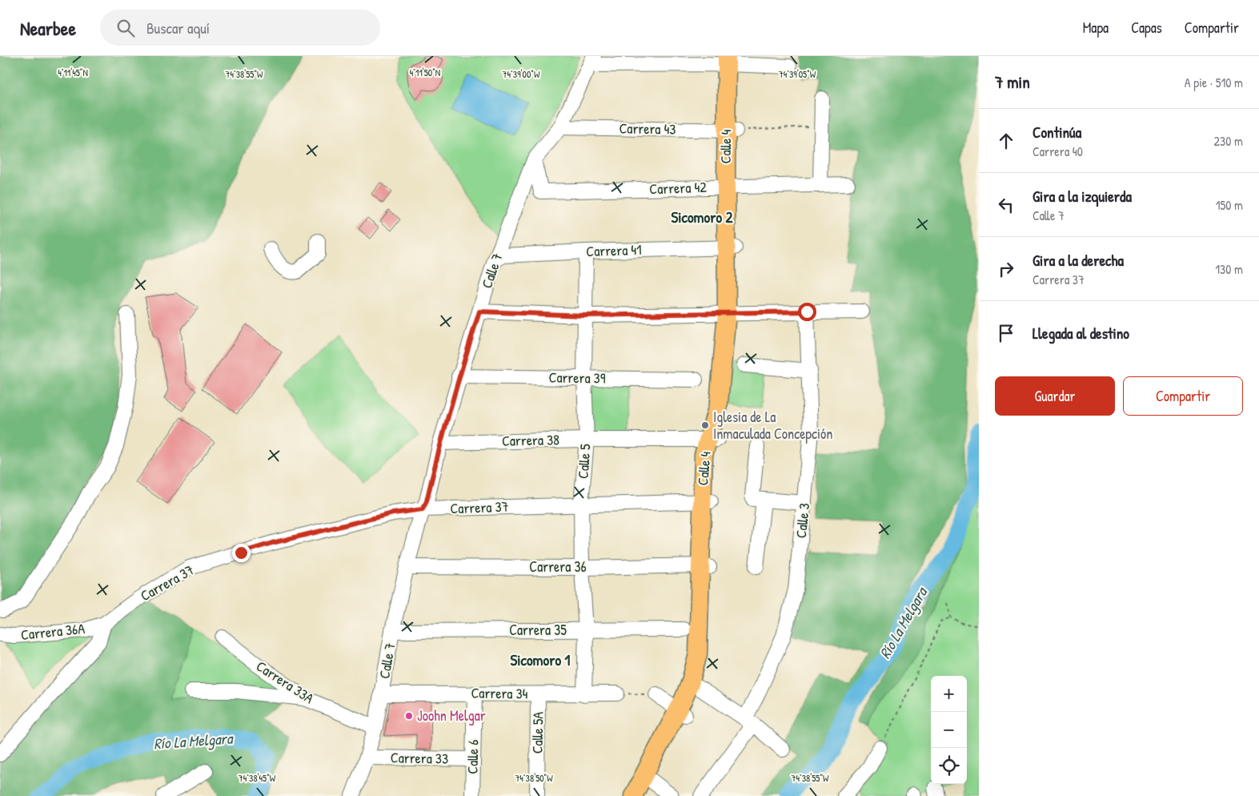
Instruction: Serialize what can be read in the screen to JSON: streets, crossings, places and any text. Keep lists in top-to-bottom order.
{
  "streets": {
    "main road": ["Calle 4"],
    "street": [
      "Carrera 43",
      "Carrera 42",
      "Carrera 41",
      "Calle 7",
      "Carrera 39",
      "Carrera 38",
      "Calle 5",
      "Carrera 37",
      "Calle 3",
      "Carrera 36",
      "Carrera 35",
      "Carrera 36A",
      "Carrera 33A",
      "Carrera 34",
      "Calle 5A",
      "Calle 6",
      "Carrera 33"
    ]
  },
  "crossings": [
    ["Carrera 43", "Calle 4"],
    ["Carrera 43", "Calle 7"],
    ["Calle 4", "Carrera 42"],
    ["Calle 4", "Carrera 41"],
    ["Calle 4", "Carrera 38"],
    ["Calle 4", "Carrera 37"],
    ["Calle 4", "Carrera 36"],
    ["Carrera 42", "Calle 7"],
    ["Carrera 41", "Calle 7"],
    ["Carrera 41", "Calle 5"],
    ["Calle 7", "Carrera 39"],
    ["Calle 7", "Carrera 38"],
    ["Calle 7", "Carrera 37"],
    ["Calle 7", "Carrera 36"],
    ["Calle 7", "Carrera 35"],
    ["Calle 7", "Carrera 33A"],
    ["Calle 7", "Carrera 34"],
    ["Calle 7", "Carrera 33"],
    ["Carrera 39", "Calle 5"],
    ["Carrera 38", "Calle 5"],
    ["Calle 5", "Carrera 37"],
    ["Calle 5", "Carrera 36"],
    ["Calle 5", "Carrera 35"],
    ["Calle 5", "Carrera 34"],
    ["Carrera 37", "Carrera 36A"],
    ["Carrera 34", "Calle 5A"],
    ["Carrera 34", "Calle 6"],
    ["Calle 6", "Carrera 33"]
  ],
  "districts": ["Sicomoro 2", "Sicomoro 1"],
  "water": ["Río La Melgara"],
  "places": ["Iglesia de La Inmaculada Concepción", "Joohn Melgar"],
  "page": {
    "header": "Nearbee",
    "search": "Buscar aquí",
    "nav": ["Mapa", "Capas", "Compartir"],
    "heading": ["7 min", "A pie · 510 m"],
    "list": [
      ["Continúa", "Carrera 40", "230 m"],
      ["Gira a la izquierda", "Calle 7", "150 m"],
      ["Gira a la derecha", "Carrera 37", "130 m"],
      "Llegada al destino"
    ],
    "buttons": ["Guardar", "Compartir"],
    "map_buttons": ["+", "−"]
  },
  "coordinates": [
    "4°11'45\"N",
    "4°11'50\"N",
    "74°39'00\"W",
    "74°39'05\"W",
    "74°38'55\"W",
    "74°38'45\"W",
    "74°38'50\"W"
  ]
}
